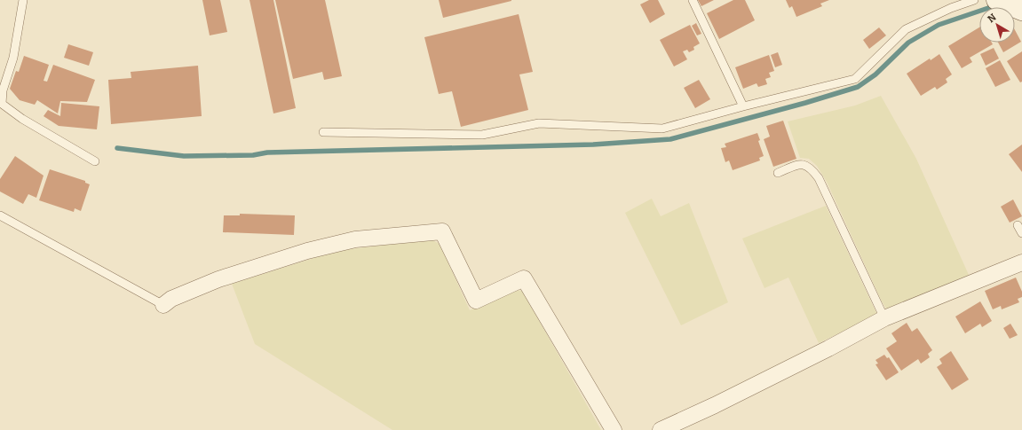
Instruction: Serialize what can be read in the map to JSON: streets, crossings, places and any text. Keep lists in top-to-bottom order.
{
  "north": "top left"
}
